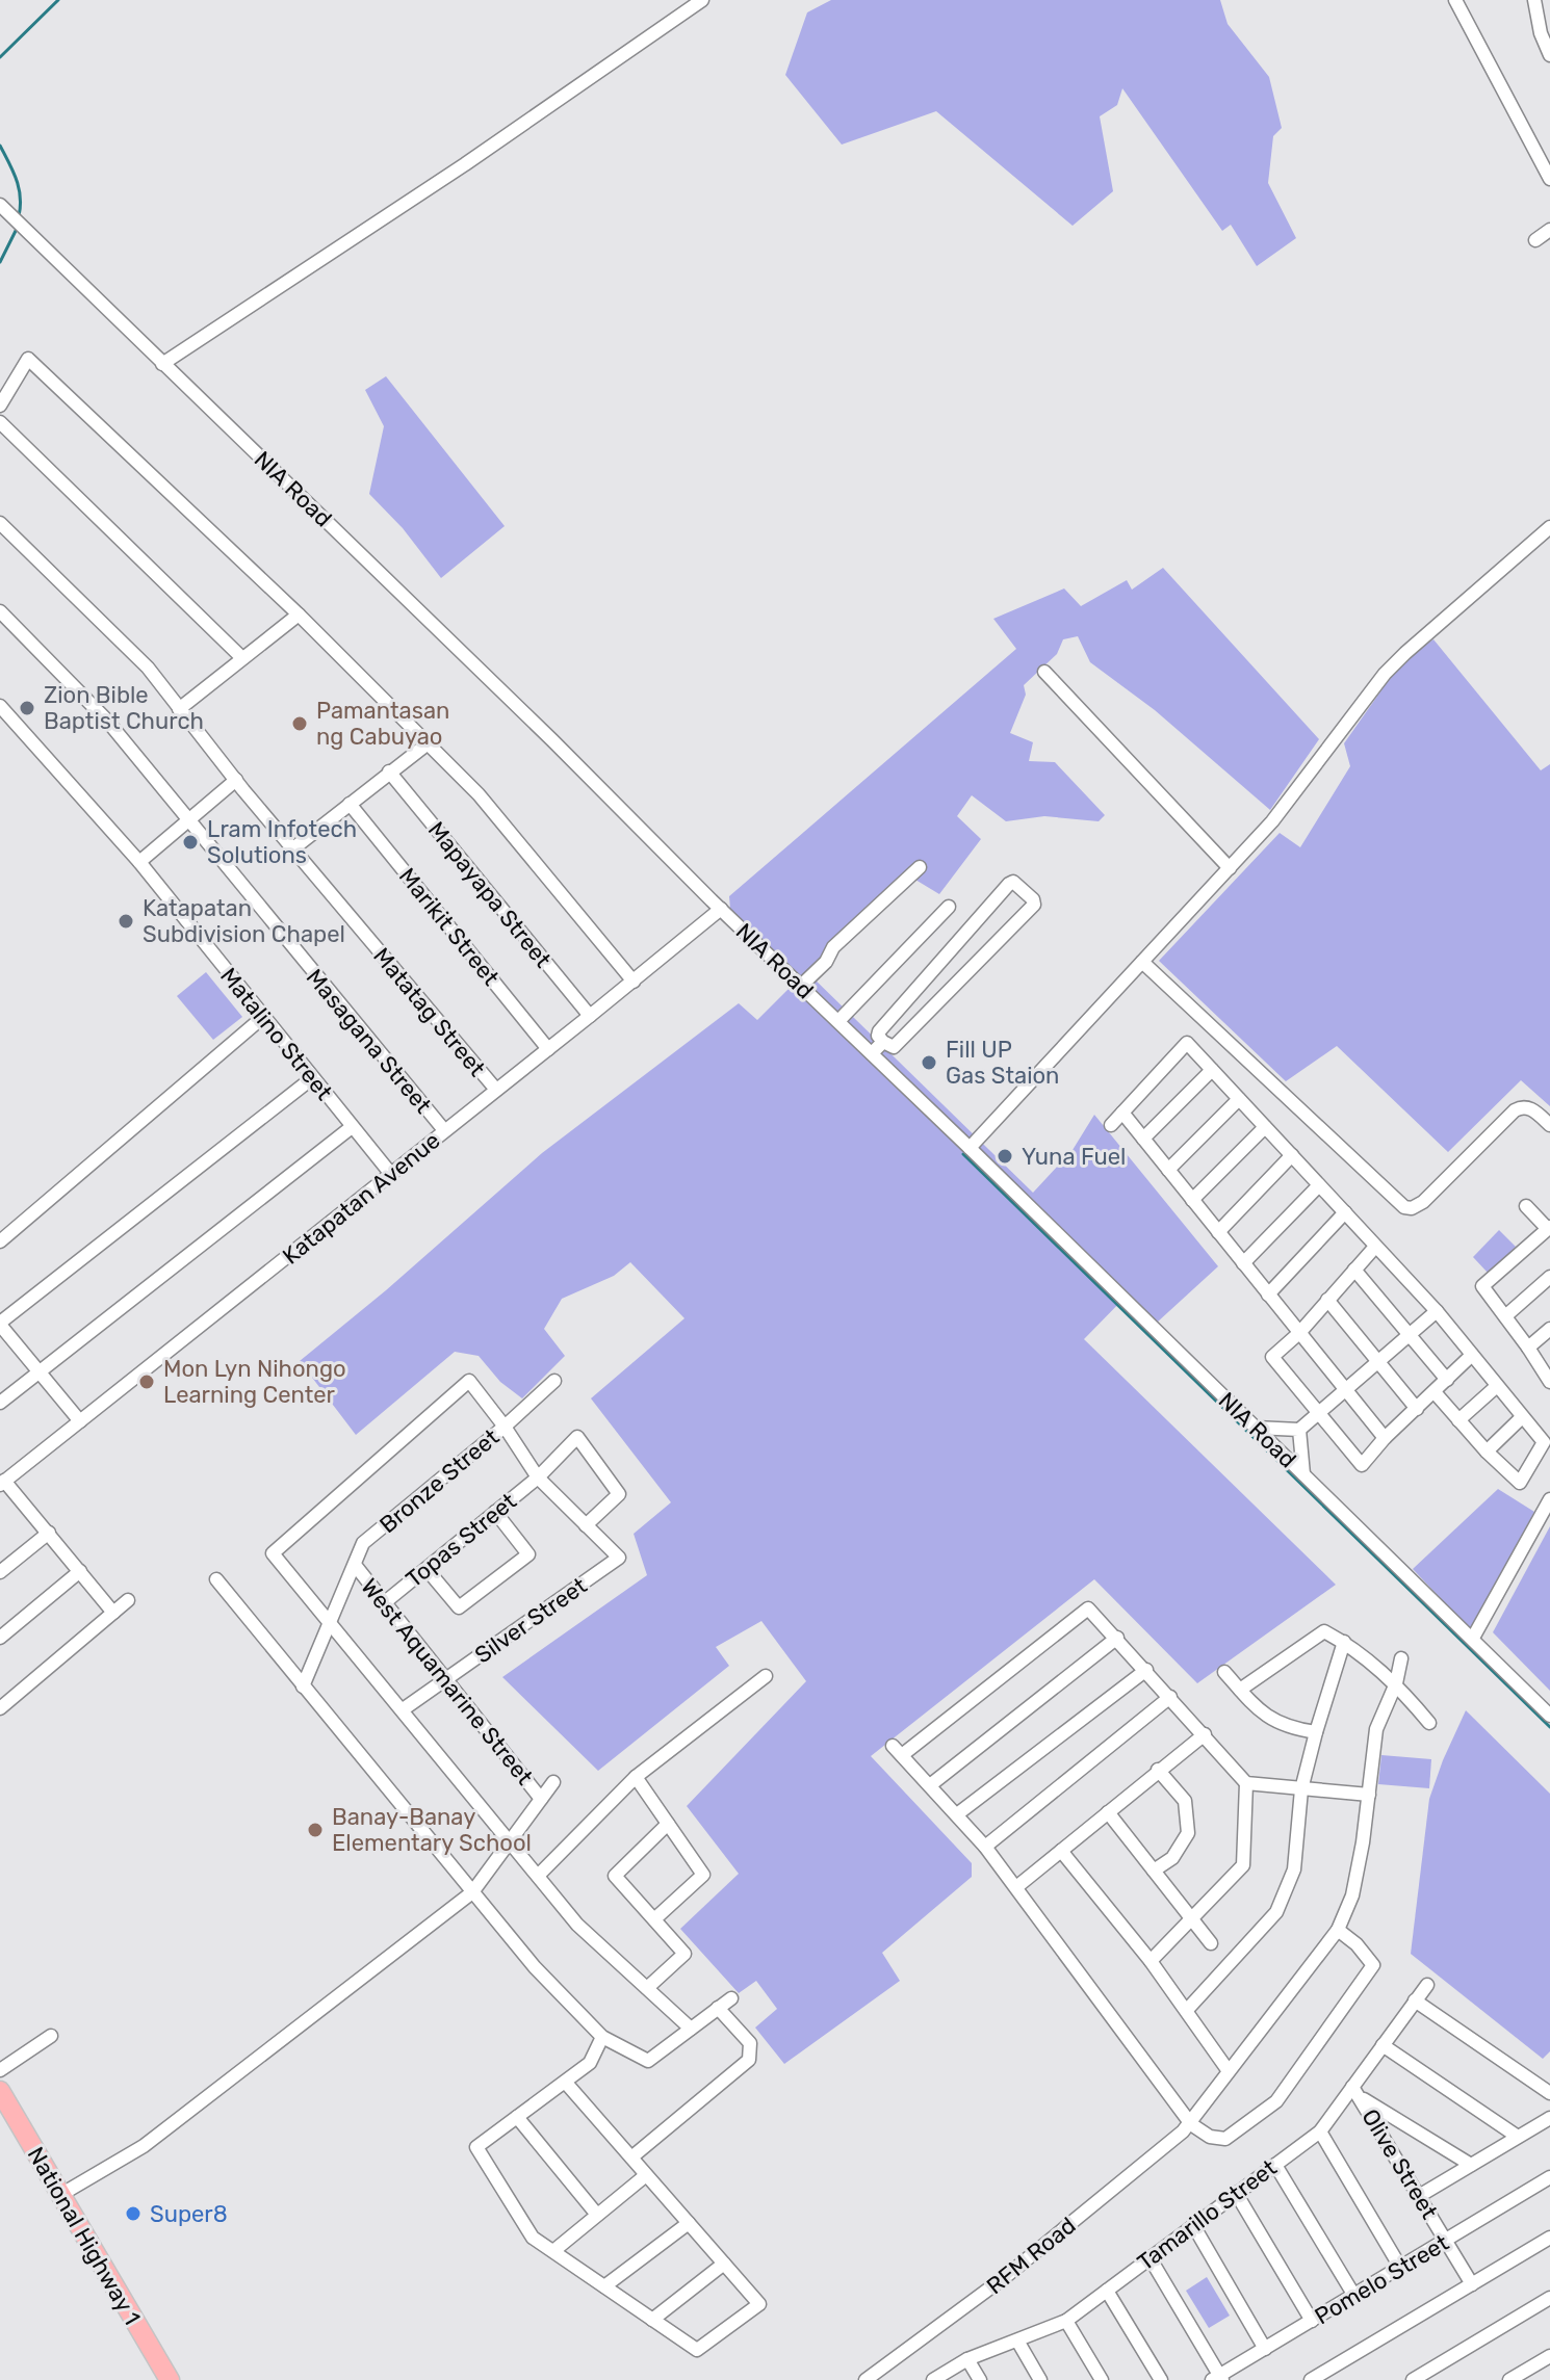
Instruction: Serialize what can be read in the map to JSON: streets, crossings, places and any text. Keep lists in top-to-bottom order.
{
  "streets": {
    "highway": ["National Highway 1"],
    "street": [
      "NIA Road",
      "Mapayapa Street",
      "Marikit Street",
      "Matatag Street",
      "Matalino Street",
      "Masagana Street",
      "Katapatan Avenue",
      "Bronze Street",
      "Topas Street",
      "Silver Street",
      "West Aquamarine Street",
      "Olive Street",
      "Tamarillo Street",
      "RFM Road",
      "Pomelo Street"
    ]
  },
  "crossings": [
    ["NIA Road", "Katapatan Avenue"],
    ["Mapayapa Street", "Katapatan Avenue"],
    ["Marikit Street", "Katapatan Avenue"],
    ["Matatag Street", "Katapatan Avenue"],
    ["Matalino Street", "Katapatan Avenue"],
    ["Masagana Street", "Katapatan Avenue"],
    ["Bronze Street", "West Aquamarine Street"],
    ["Topas Street", "Silver Street"],
    ["Topas Street", "West Aquamarine Street"],
    ["Silver Street", "West Aquamarine Street"],
    ["Olive Street", "Tamarillo Street"],
    ["Olive Street", "Pomelo Street"]
  ],
  "places": [
    "Zion Bible Baptist Church",
    "Pamantasan ng Cabuyao",
    "Lram Infotech Solutions",
    "Katapatan Subdivision Chapel",
    "Fill UP Gas Staion",
    "Yuna Fuel",
    "Mon Lyn Nihongo Learning Center",
    "Banay-Banay Elementary School",
    "Super8"
  ]
}
